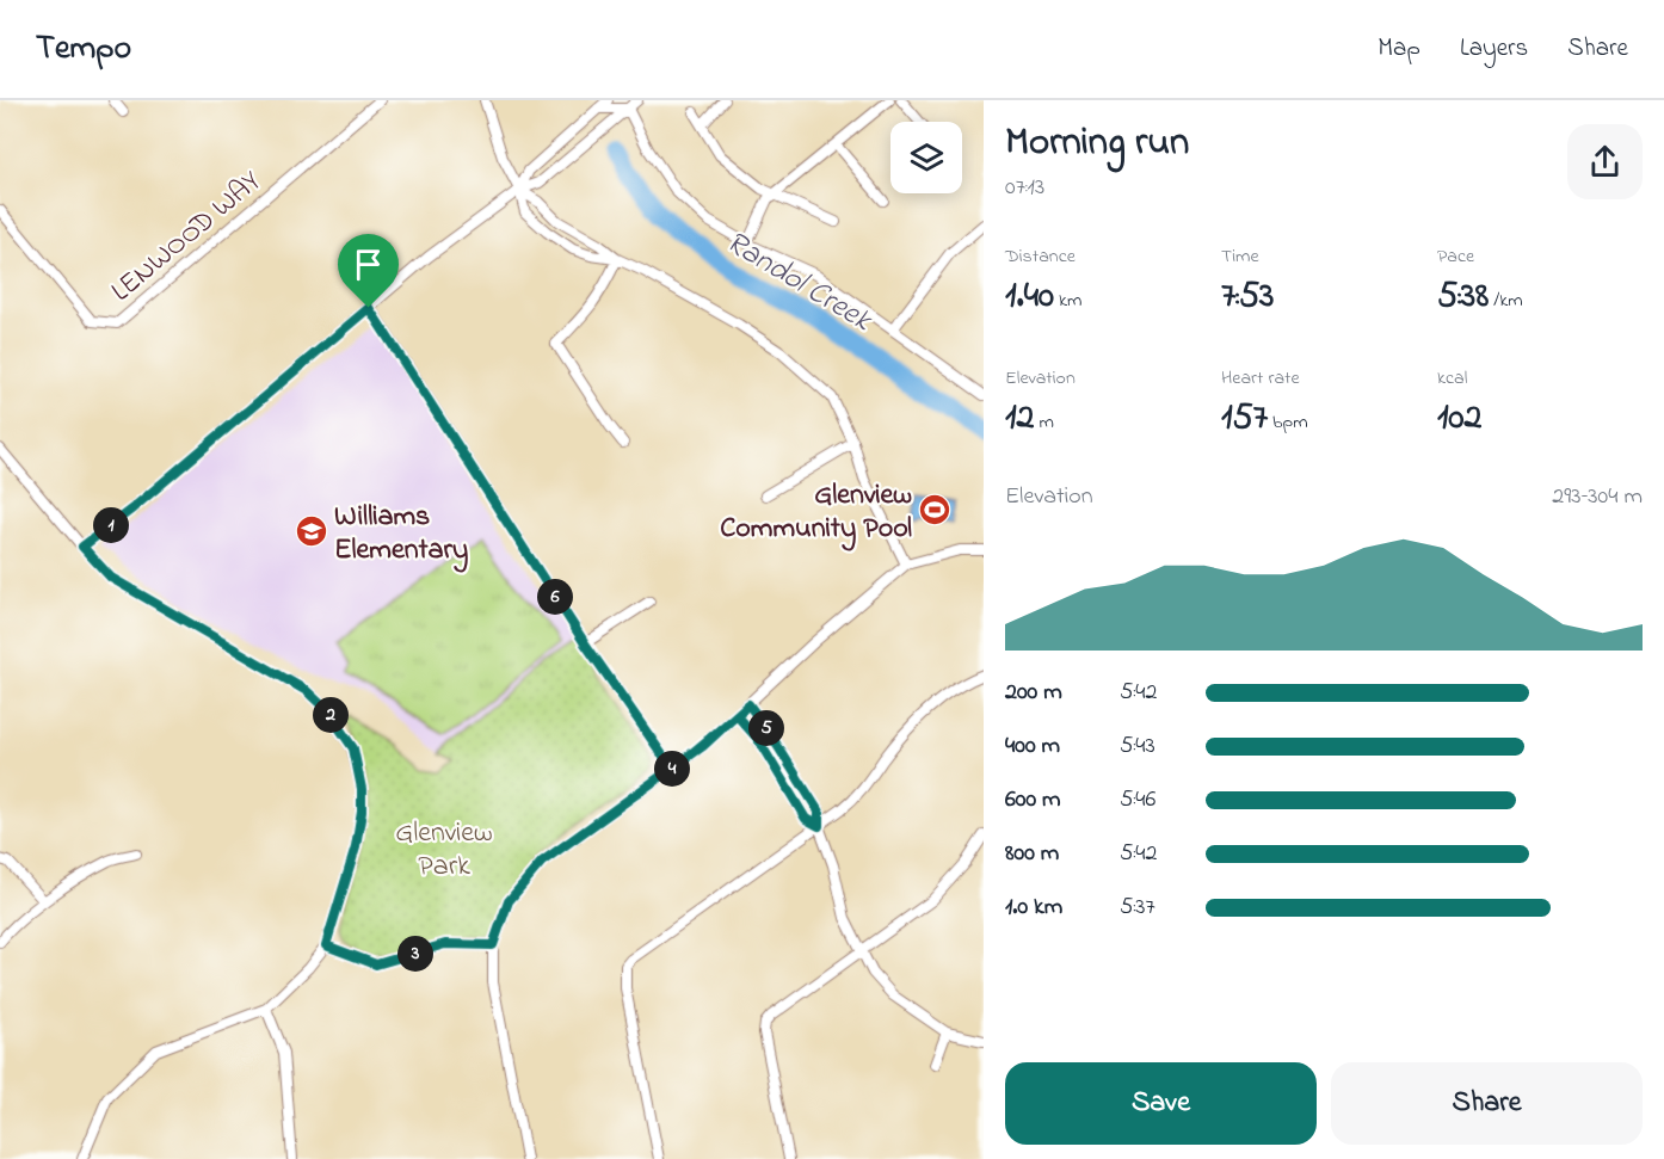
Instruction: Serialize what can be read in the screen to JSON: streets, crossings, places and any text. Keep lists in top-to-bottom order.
{
  "streets": {
    "street": ["LENWOOD WAY"]
  },
  "water": ["Randol Creek"],
  "parks": ["Glenview Park"],
  "places": {
    "sports": ["Glenview Community Pool"],
    "school or university": ["Williams Elementary"]
  },
  "page": {
    "header": "Tempo",
    "nav": ["Map", "Layers", "Share"],
    "heading": ["Morning run", "07:13"],
    "stats": [
      ["Distance", "1.40 km"],
      ["Time", "7:53"],
      ["Pace", "5:38 /km"],
      ["Elevation", "12 m"],
      ["Heart rate", "157 bpm"],
      ["kcal", "102"]
    ],
    "chart": ["Elevation", "293–304 m"],
    "pins": [
      "1",
      "6",
      "2",
      "5",
      "4",
      "3"
    ],
    "list": [
      {
        "name": "200 m",
        "note": "5:42"
      },
      {
        "name": "400 m",
        "note": "5:43"
      },
      {
        "name": "600 m",
        "note": "5:46"
      },
      {
        "name": "800 m",
        "note": "5:42"
      },
      {
        "name": "1.0 km",
        "note": "5:37"
      }
    ],
    "buttons": ["Save", "Share"]
  }
}
